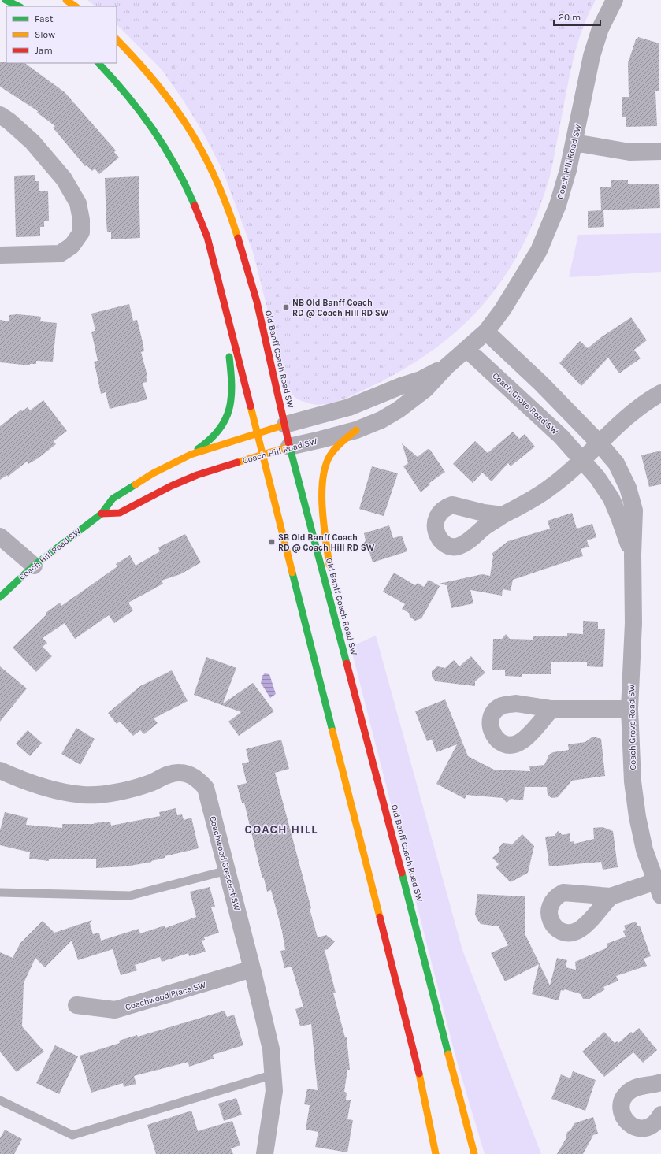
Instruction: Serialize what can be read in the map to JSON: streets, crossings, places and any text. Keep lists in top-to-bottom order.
{
  "streets": {
    "main road": ["Coach Hill Road SW", "Old Banff Coach Road SW"],
    "street": ["Coach Grove Road SW", "Coachwood Crescent SW", "Coachwood Place SW"]
  },
  "crossings": [
    ["Coach Hill Road SW", "Old Banff Coach Road SW"],
    ["Coach Hill Road SW", "Coach Grove Road SW"],
    ["Coachwood Crescent SW", "Coachwood Place SW"]
  ],
  "districts": ["COACH HILL"],
  "places": {
    "transit": ["NB Old Banff Coach RD @ Coach Hill RD SW", "SB Old Banff Coach RD @ Coach Hill RD SW"]
  },
  "legend": ["Fast", "Slow", "Jam"],
  "scale_bar": "20 m"
}
